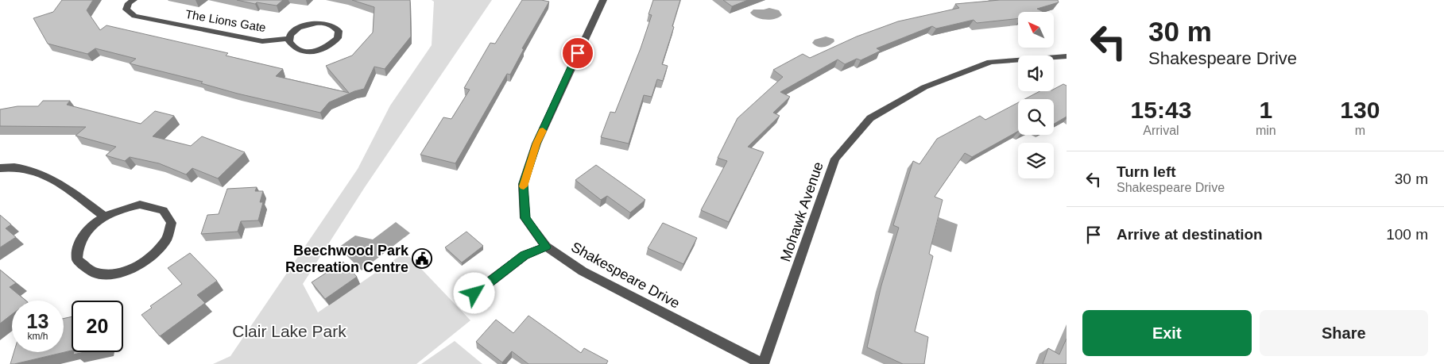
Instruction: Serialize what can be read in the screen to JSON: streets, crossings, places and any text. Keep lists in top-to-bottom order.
{
  "streets": {
    "street": ["The Lions Gate", "Mohawk Avenue", "Shakespeare Drive"]
  },
  "crossings": [
    ["Mohawk Avenue", "Shakespeare Drive"]
  ],
  "parks": ["Clair Lake Park"],
  "places": {
    "public building": ["Beechwood Park Recreation Centre"]
  },
  "north": "top left",
  "page": {
    "turn": ["30 m", "Shakespeare Drive"],
    "eta": [
      "15:43",
      "Arrival",
      "1",
      "min",
      "130",
      "m"
    ],
    "list": [
      {
        "name": "Turn left",
        "note": "Shakespeare Drive",
        "value": "30 m"
      },
      {
        "name": "Arrive at destination",
        "value": "100 m"
      }
    ],
    "speed": "13 km/h",
    "limit": "20",
    "buttons": ["Exit", "Share"]
  }
}
